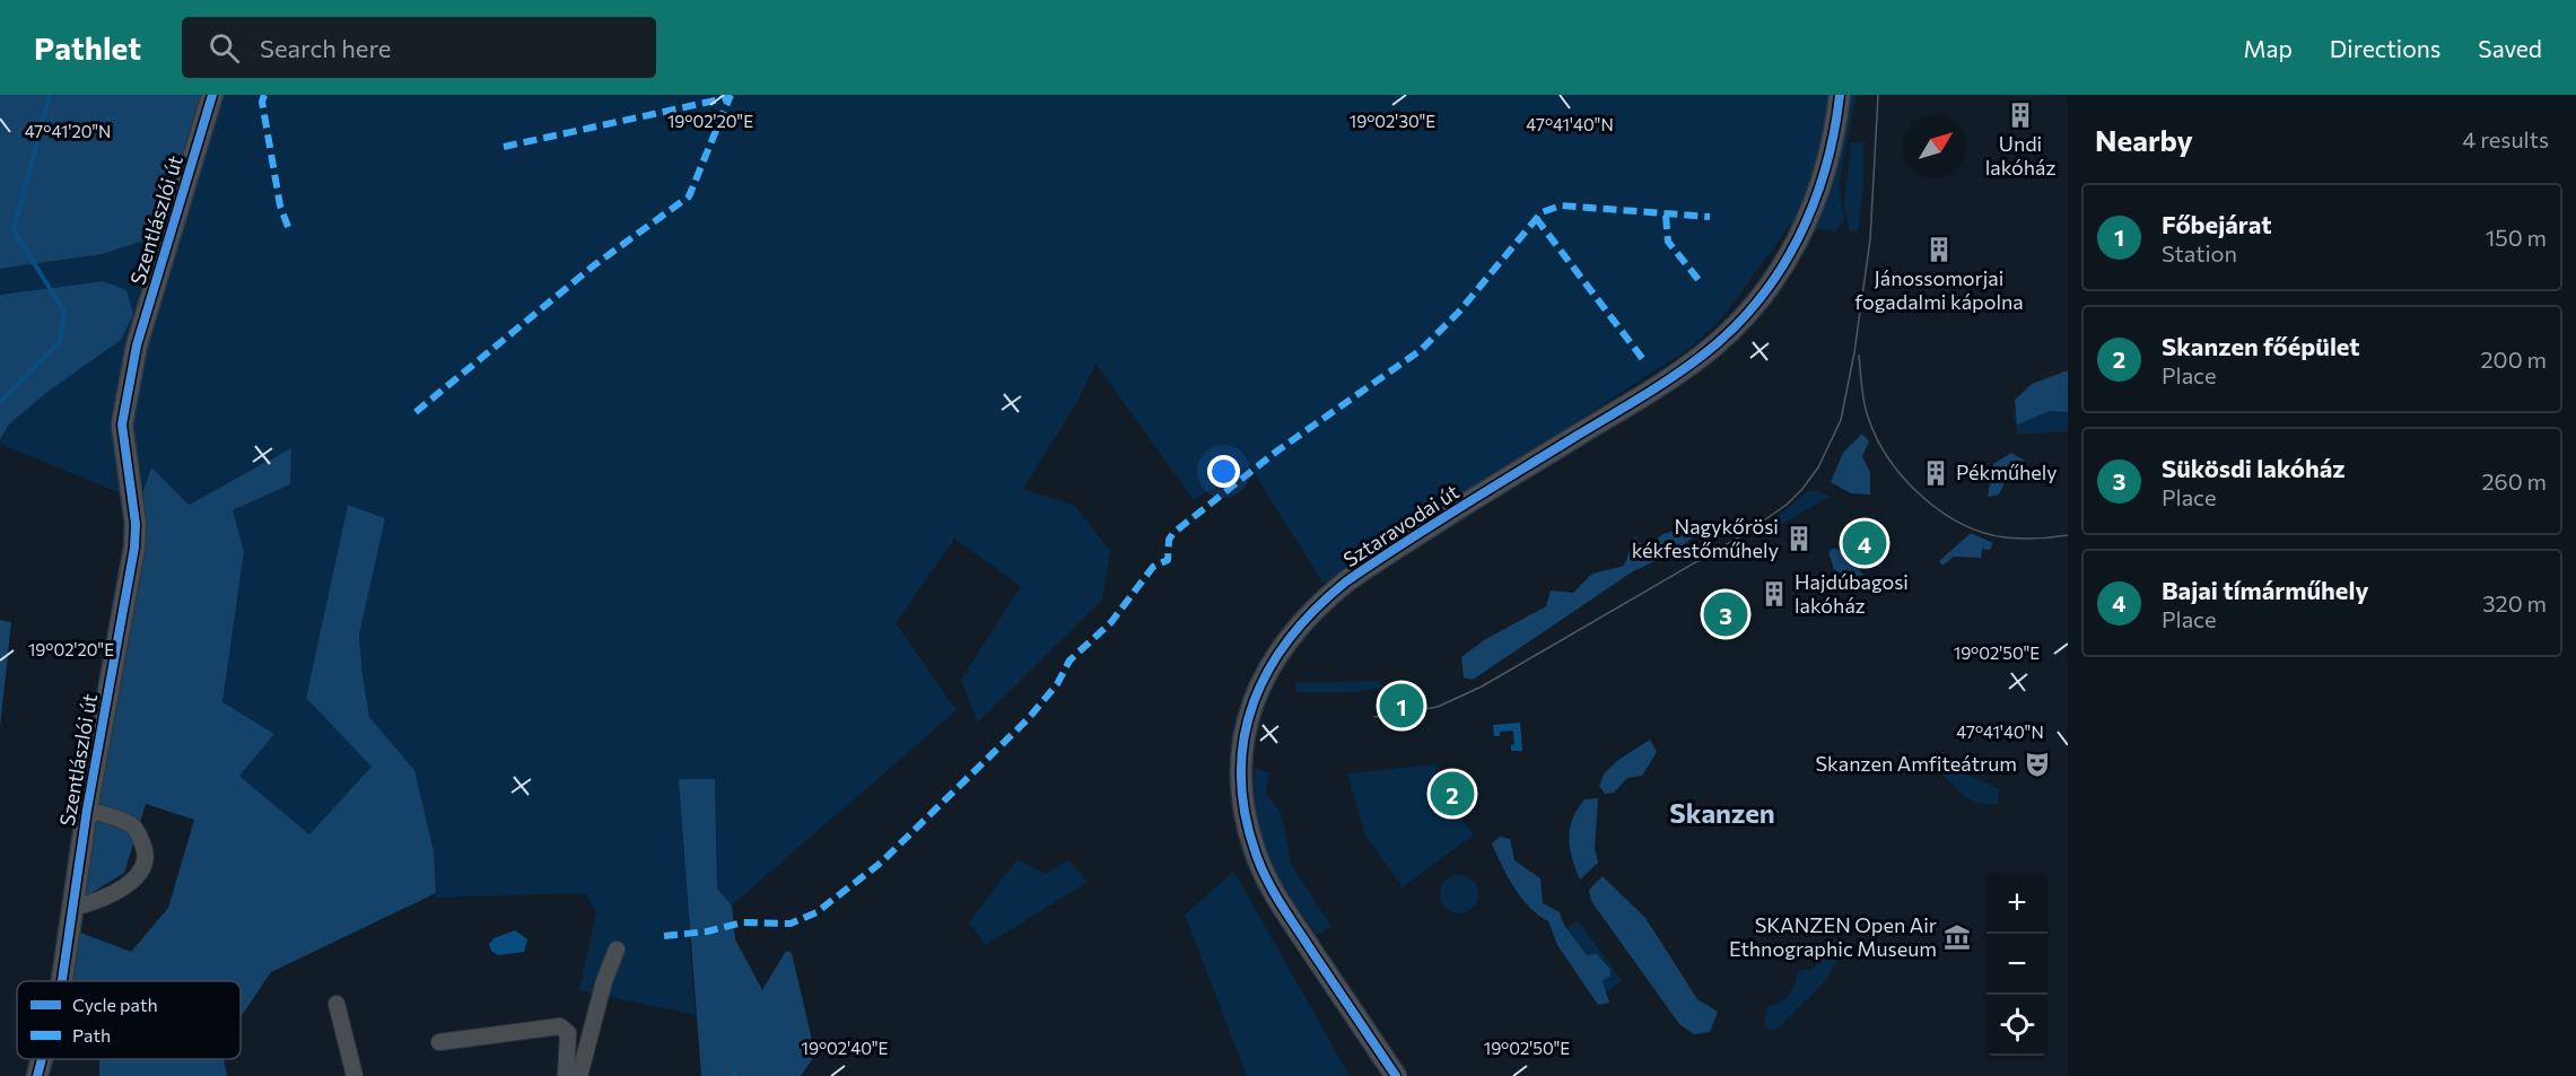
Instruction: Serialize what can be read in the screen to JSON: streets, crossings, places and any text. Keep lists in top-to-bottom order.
{
  "streets": {
    "street": ["Szentlászlói út", "Sztaravodai út"]
  },
  "districts": ["Skanzen"],
  "places": {
    "building": [
      "Undi lakóház",
      "Jánossomorjai fogadalmi kápolna",
      "Pékműhely",
      "Nagykőrösi kékfestőműhely",
      "Hajdúbagosi lakóház"
    ],
    "theatre": ["Skanzen Amfiteátrum"],
    "museum": ["SKANZEN Open Air Ethnographic Museum"]
  },
  "legend": ["Cycle path", "Path"],
  "north": "top right",
  "page": {
    "header": "Pathlet",
    "search": "Search here",
    "nav": ["Map", "Directions", "Saved"],
    "heading": ["Nearby", "4 results"],
    "list": [
      {
        "mark": "1",
        "name": "Főbejárat",
        "note": "Station",
        "value": "150 m"
      },
      {
        "mark": "2",
        "name": "Skanzen főépület",
        "note": "Place",
        "value": "200 m"
      },
      {
        "mark": "3",
        "name": "Sükösdi lakóház",
        "note": "Place",
        "value": "260 m"
      },
      {
        "mark": "4",
        "name": "Bajai tímárműhely",
        "note": "Place",
        "value": "320 m"
      }
    ],
    "pins": [
      "4",
      "3",
      "1",
      "2"
    ],
    "map_buttons": ["+", "−"]
  },
  "coordinates": [
    "19°02'20\"E",
    "19°02'30\"E",
    "47°41'40\"N",
    "47°41'20\"N",
    "19°02'50\"E",
    "19°02'40\"E"
  ]
}
